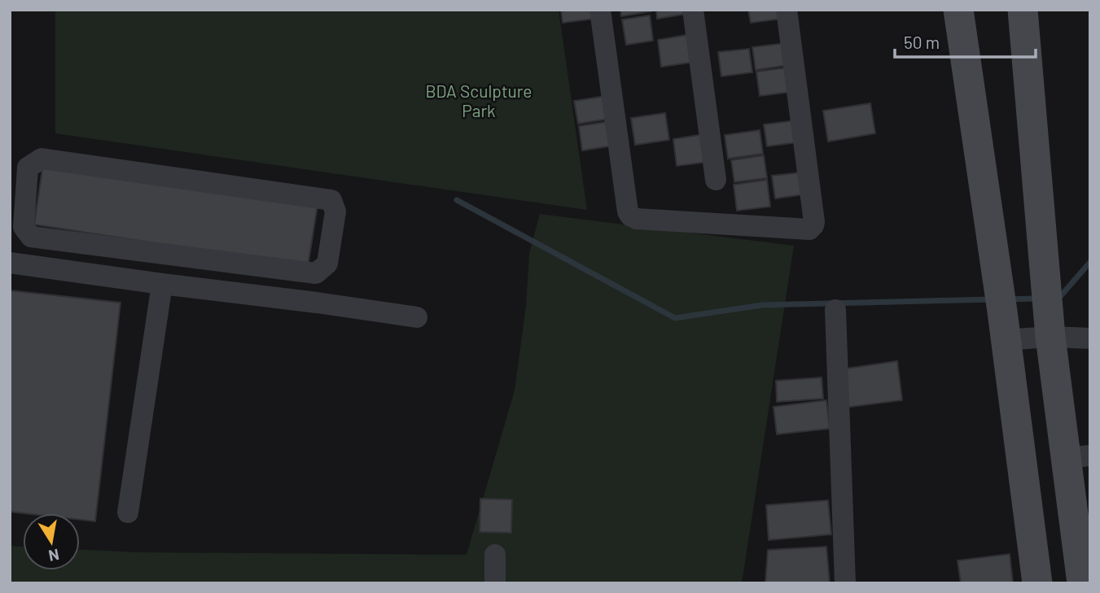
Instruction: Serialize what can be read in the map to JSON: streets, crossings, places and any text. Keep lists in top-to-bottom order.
{
  "parks": ["BDA Sculpture Park"],
  "scale_bar": "50 m",
  "north": "bottom"
}
